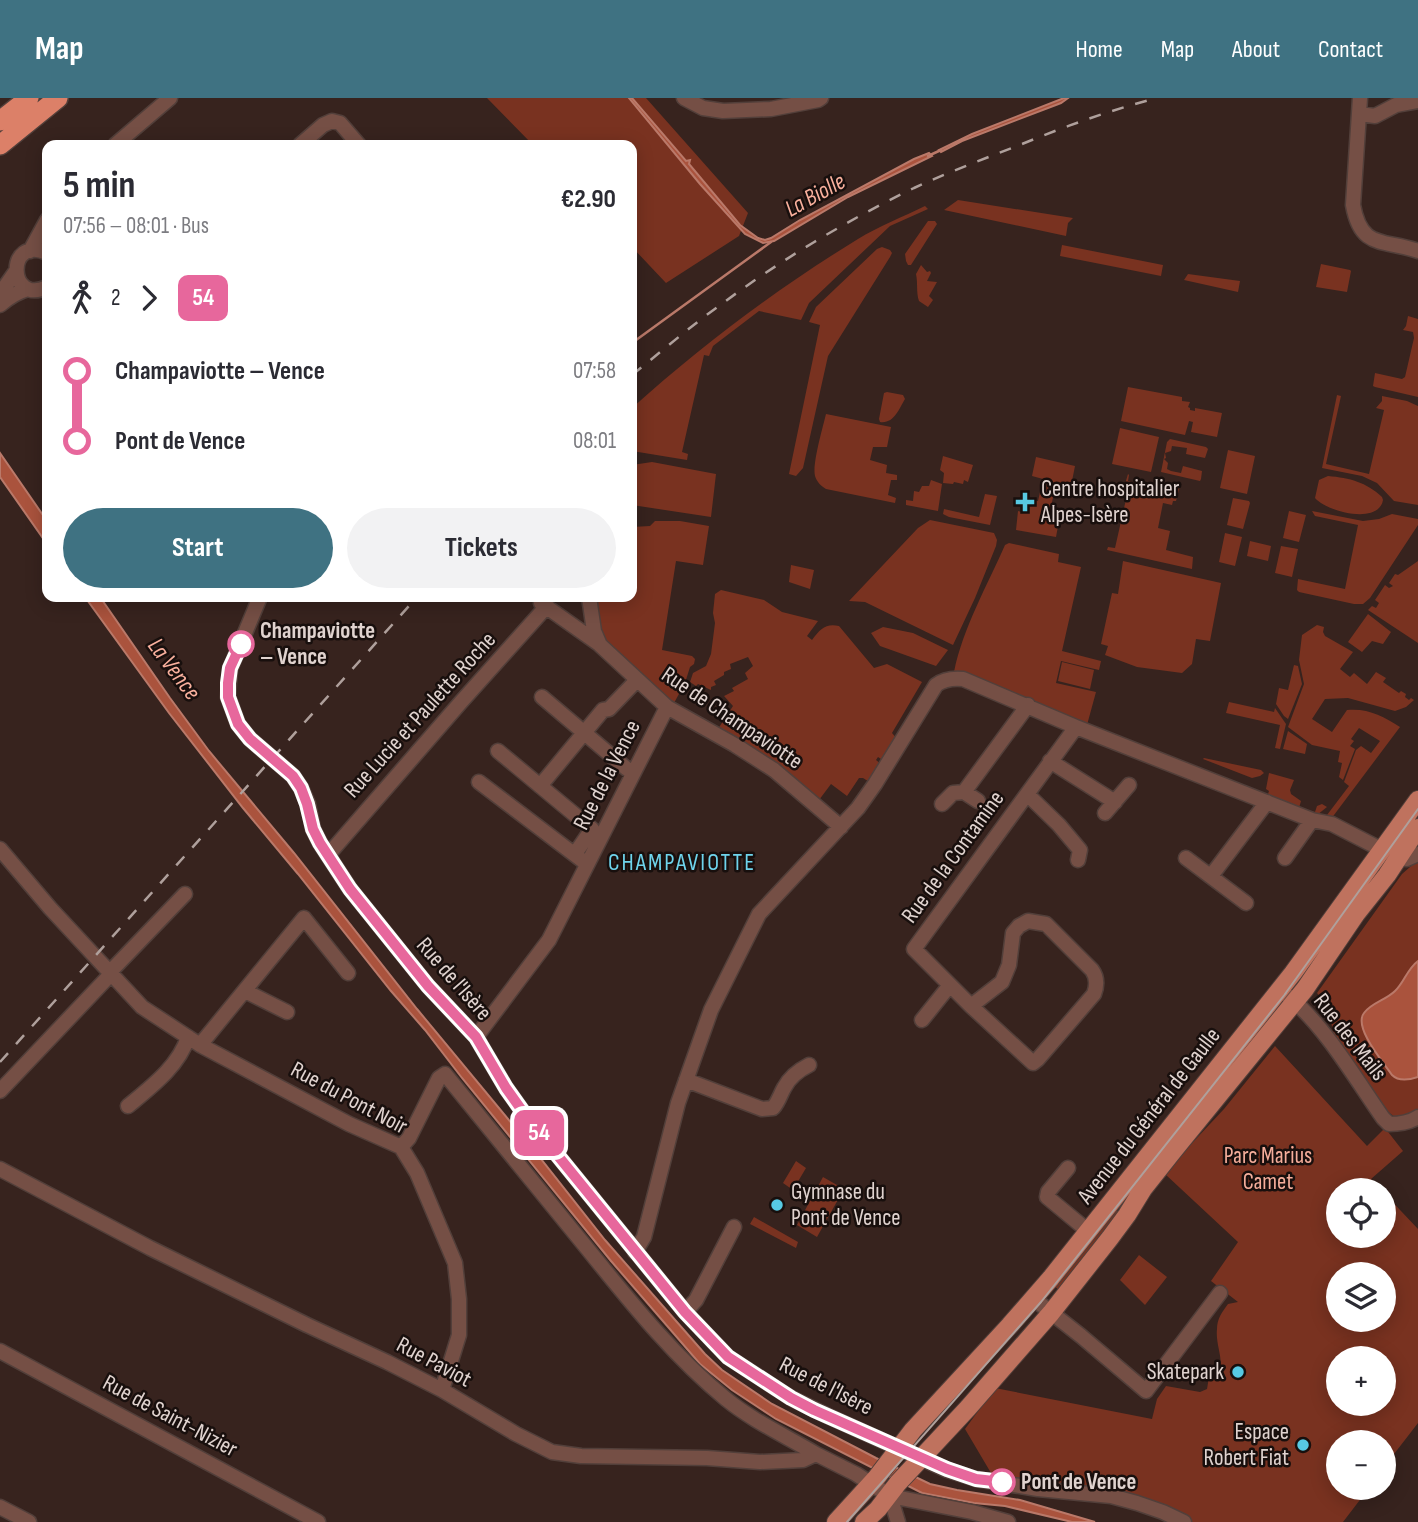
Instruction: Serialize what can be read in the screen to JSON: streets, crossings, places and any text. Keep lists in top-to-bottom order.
{
  "streets": {
    "main road": ["Avenue du Général de Gaulle"],
    "street": [
      "Rue Lucie et Paulette Roche",
      "Rue de Champaviotte",
      "Rue de la Vence",
      "Rue de la Contamine",
      "Rue de l'Isère",
      "Rue des Mails",
      "Rue du Pont Noir",
      "Rue Paviot",
      "Rue de Saint-Nizier"
    ]
  },
  "crossings": [
    ["Rue Lucie et Paulette Roche", "Rue de Champaviotte"],
    ["Rue Lucie et Paulette Roche", "Rue de l'Isère"],
    ["Rue de Champaviotte", "Rue de la Vence"],
    ["Rue de la Vence", "Rue de l'Isère"],
    ["Rue de l'Isère", "Avenue du Général de Gaulle"],
    ["Rue des Mails", "Avenue du Général de Gaulle"],
    ["Rue du Pont Noir", "Rue Paviot"]
  ],
  "districts": ["CHAMPAVIOTTE"],
  "water": ["La Biolle", "La Vence"],
  "parks": ["Parc Marius Camet"],
  "places": {
    "health": ["Centre hospitalier Alpes-Isère"],
    "other": [
      "Champaviotte – Vence",
      "Gymnase du Pont de Vence",
      "Skatepark",
      "Espace Robert Fiat",
      "Pont de Vence"
    ]
  },
  "lines": ["bus line 54"],
  "page": {
    "header": "Map",
    "nav": [
      "Home",
      "Map",
      "About",
      "Contact"
    ],
    "on_map": "54",
    "heading": ["5 min", "07:56 – 08:01 · Bus", "€2.90"],
    "legs": ["2", "54"],
    "list": [
      {
        "name": "Champaviotte – Vence",
        "value": "07:58"
      },
      {
        "name": "Pont de Vence",
        "value": "08:01"
      }
    ],
    "buttons": ["Start", "Tickets"],
    "map_buttons": ["+", "−"]
  }
}
